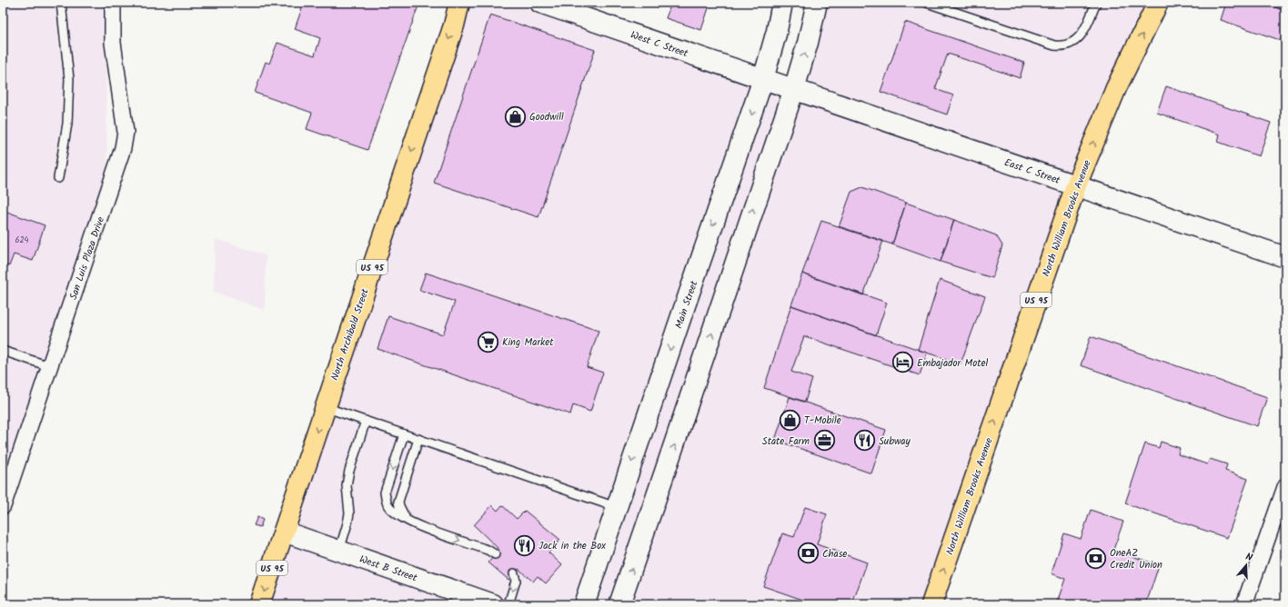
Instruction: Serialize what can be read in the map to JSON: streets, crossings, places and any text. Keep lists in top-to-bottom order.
{
  "streets": {
    "highway": ["North William Brooks Avenue", "US 95", "North Archibald Street"],
    "main road": [
      "West C Street",
      "East C Street",
      "Main Street",
      "West B Street"
    ],
    "street": ["San Luis Plaza Drive"]
  },
  "crossings": [
    ["West C Street", "East C Street"],
    ["West C Street", "Main Street"],
    ["East C Street", "North William Brooks Avenue"],
    ["East C Street", "Main Street"],
    ["North Archibald Street", "West B Street"]
  ],
  "one_way": ["North William Brooks Avenue", "North Archibald Street"],
  "places": {
    "shop": ["Goodwill", "T-Mobile"],
    "supermarket": ["King Market"],
    "hotel": ["Embajador Motel"],
    "office": ["State Farm"],
    "restaurant": ["Subway", "Jack in the Box"],
    "bank": ["Chase", "OneAZ Credit Union"]
  },
  "house_numbers": ["624"],
  "north": "top"
}
